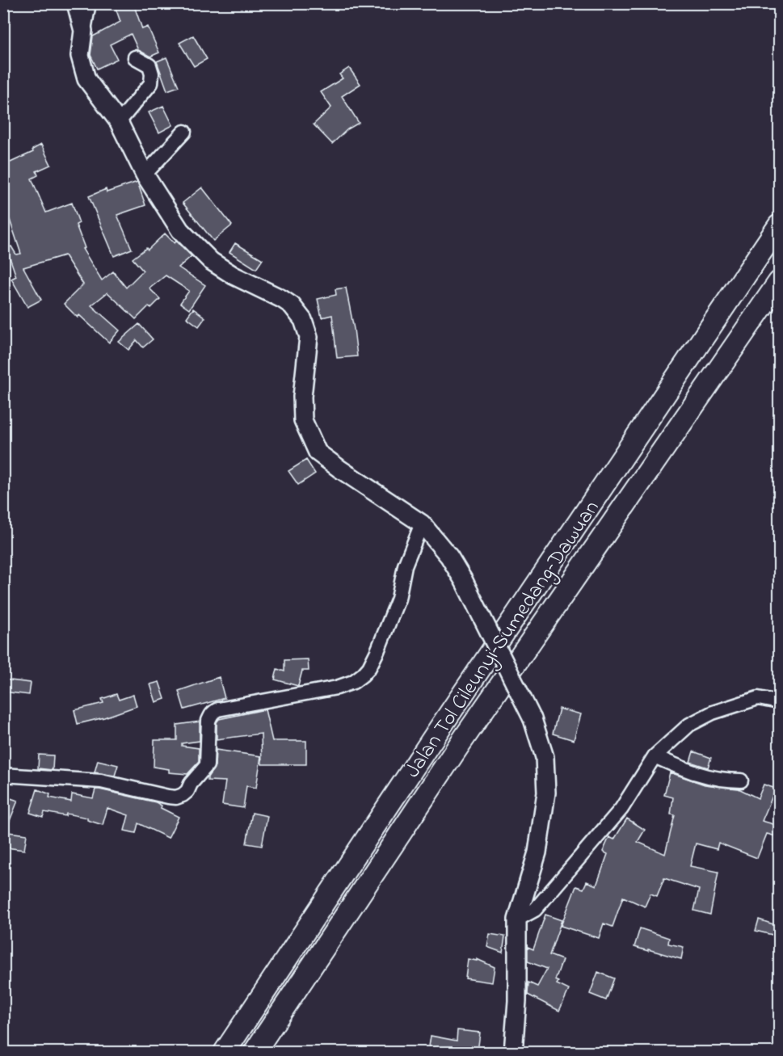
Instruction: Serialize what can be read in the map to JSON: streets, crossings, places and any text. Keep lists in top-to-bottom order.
{
  "streets": {
    "highway": ["Jalan Tol Cileunyi–Sumedang–Dawuan"]
  }
}
